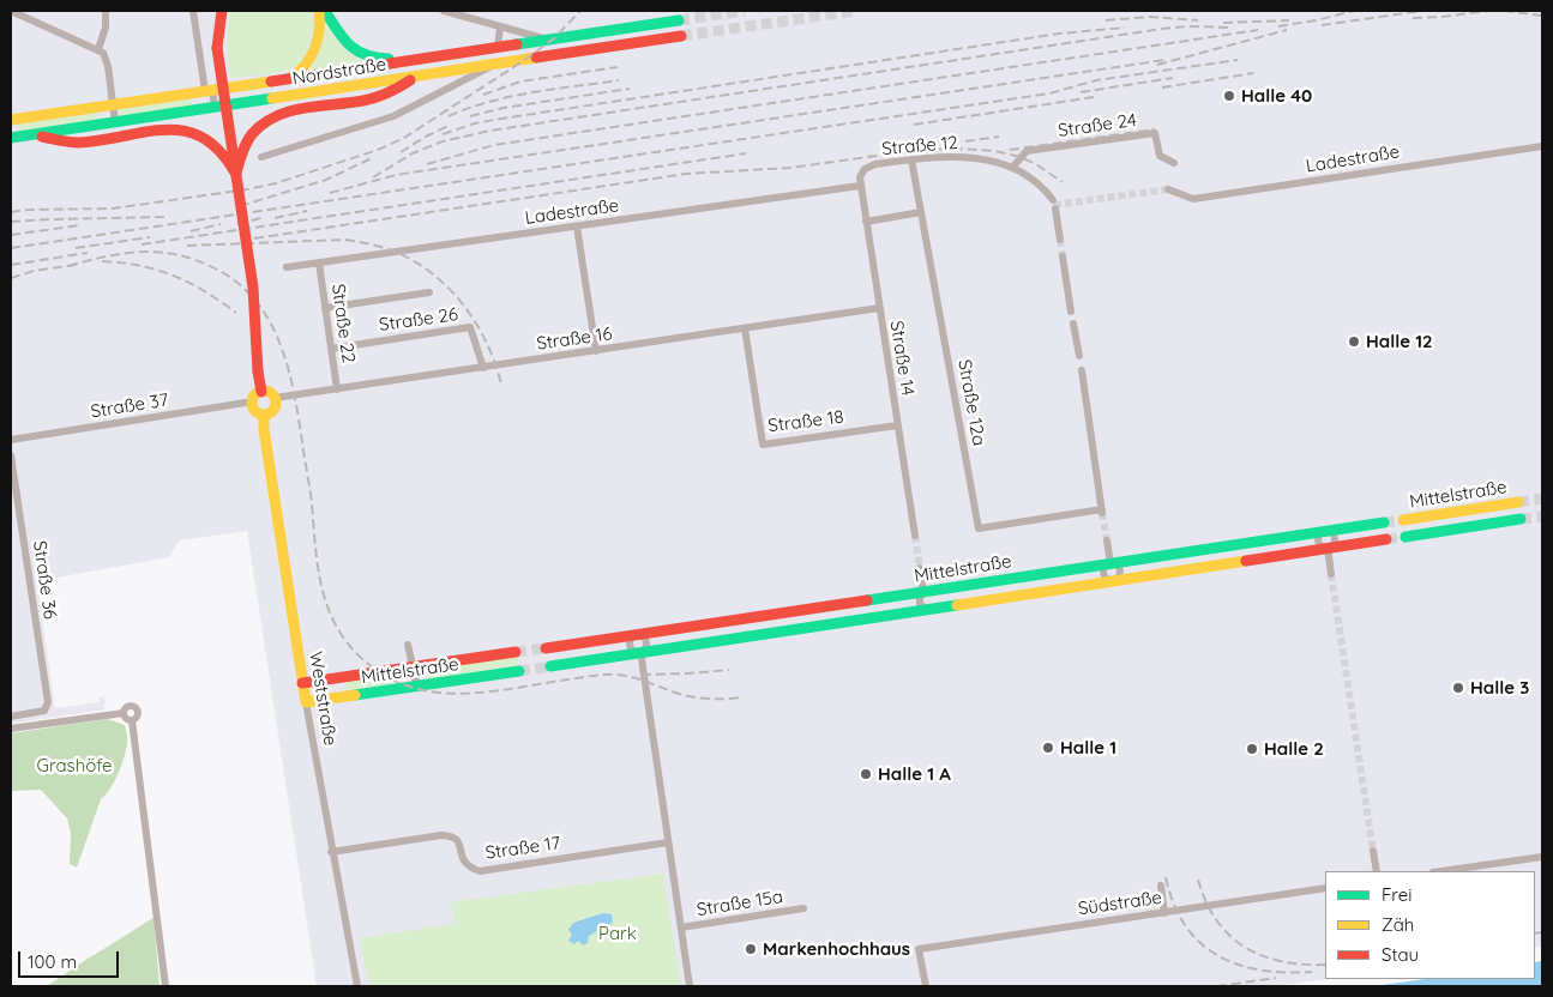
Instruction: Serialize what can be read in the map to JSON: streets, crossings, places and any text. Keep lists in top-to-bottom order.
{
  "streets": {
    "street": [
      "Nordstraße",
      "Straße 24",
      "Straße 12",
      "Ladestraße",
      "Straße 26",
      "Straße 22",
      "Straße 16",
      "Straße 14",
      "Straße 12a",
      "Straße 37",
      "Straße 18",
      "Mittelstraße",
      "Straße 36",
      "Weststraße",
      "Straße 17",
      "Straße 15a",
      "Südstraße"
    ]
  },
  "crossings": [
    ["Straße 24", "Straße 12"],
    ["Straße 12", "Ladestraße"],
    ["Straße 12", "Straße 14"],
    ["Straße 12", "Straße 12a"],
    ["Ladestraße", "Straße 22"],
    ["Ladestraße", "Straße 14"],
    ["Straße 26", "Straße 22"],
    ["Straße 26", "Straße 16"],
    ["Straße 22", "Straße 16"],
    ["Straße 16", "Straße 14"],
    ["Straße 16", "Straße 37"],
    ["Straße 16", "Straße 18"],
    ["Straße 16", "Weststraße"],
    ["Straße 14", "Straße 18"],
    ["Straße 37", "Weststraße"],
    ["Mittelstraße", "Weststraße"],
    ["Weststraße", "Straße 17"]
  ],
  "parks": ["Grashöfe", "Park"],
  "places": [
    "Halle 40",
    "Halle 12",
    "Halle 3",
    "Halle 1",
    "Halle 2",
    "Halle 1 A",
    "Markenhochhaus"
  ],
  "legend": ["Frei", "Zäh", "Stau"],
  "scale_bar": "100 m"
}
